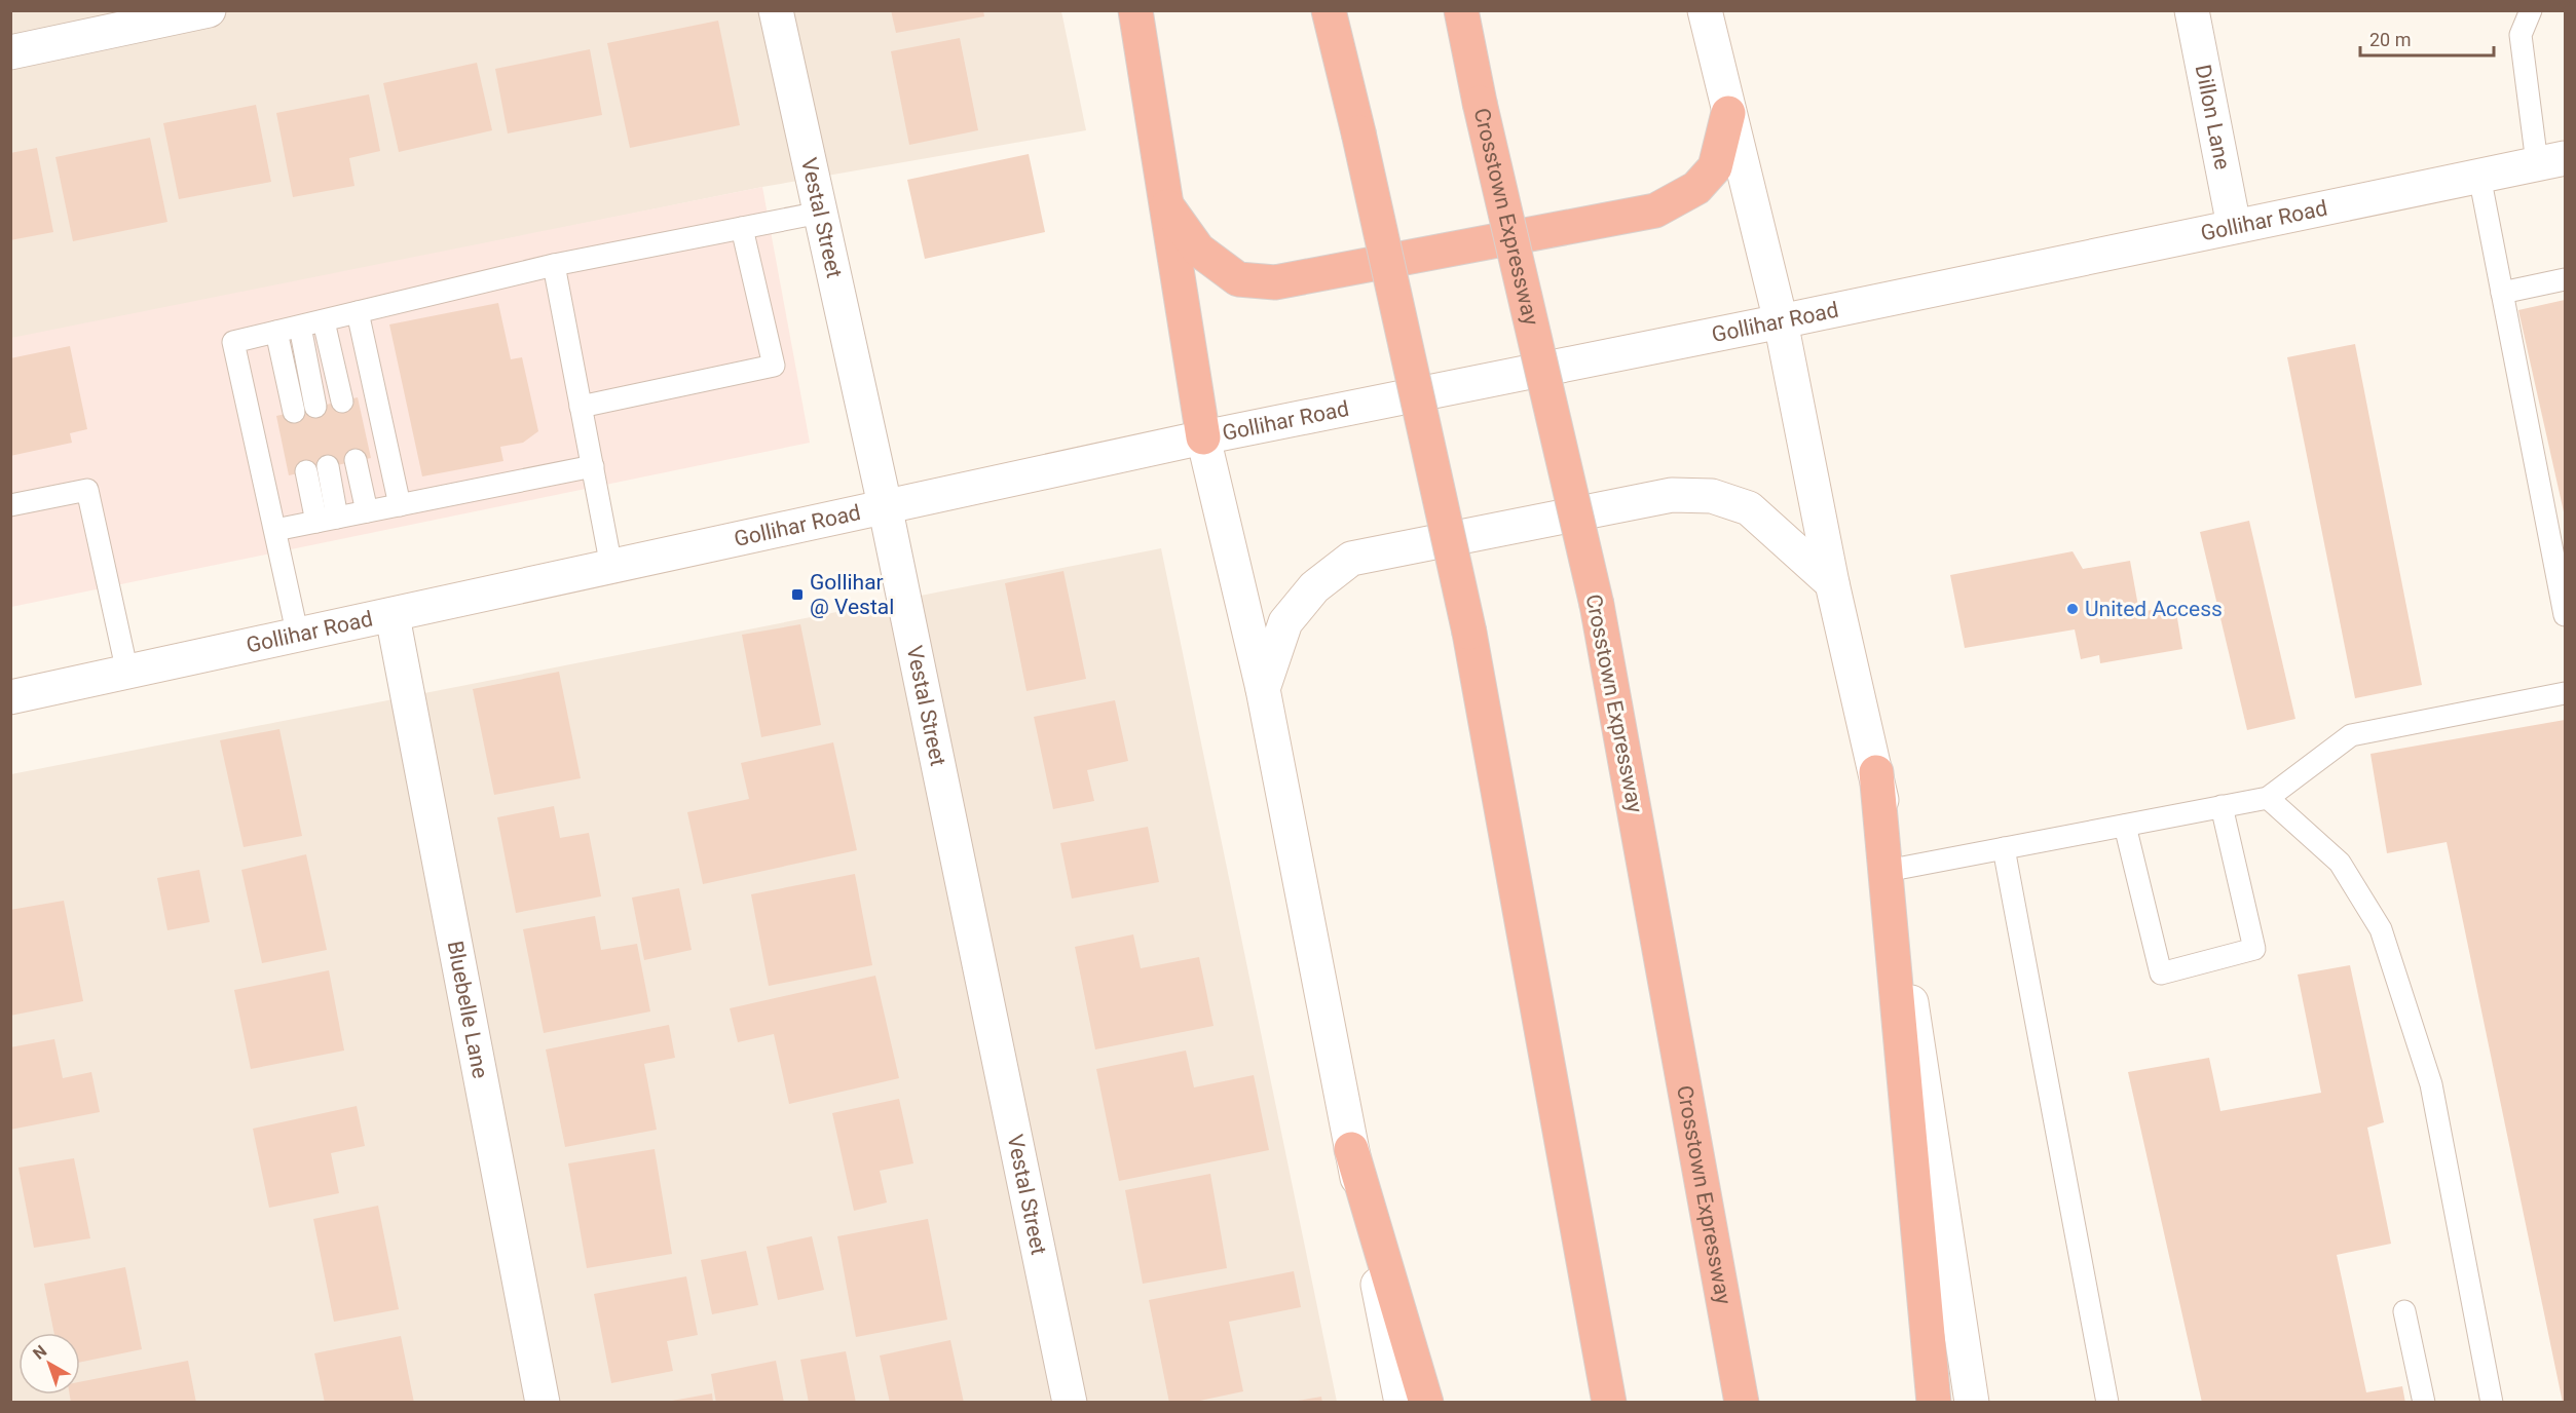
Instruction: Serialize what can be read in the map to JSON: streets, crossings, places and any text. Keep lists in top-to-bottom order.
{
  "streets": {
    "highway": ["Crosstown Expressway"],
    "main road": [
      "Dillon Lane",
      "Vestal Street",
      "Gollihar Road",
      "Bluebelle Lane"
    ]
  },
  "crossings": [
    ["Dillon Lane", "Gollihar Road"],
    ["Vestal Street", "Gollihar Road"],
    ["Gollihar Road", "Bluebelle Lane"]
  ],
  "places": {
    "transit": ["Gollihar @ Vestal"],
    "other": ["United Access"]
  },
  "scale_bar": "20 m",
  "north": "top left"
}
